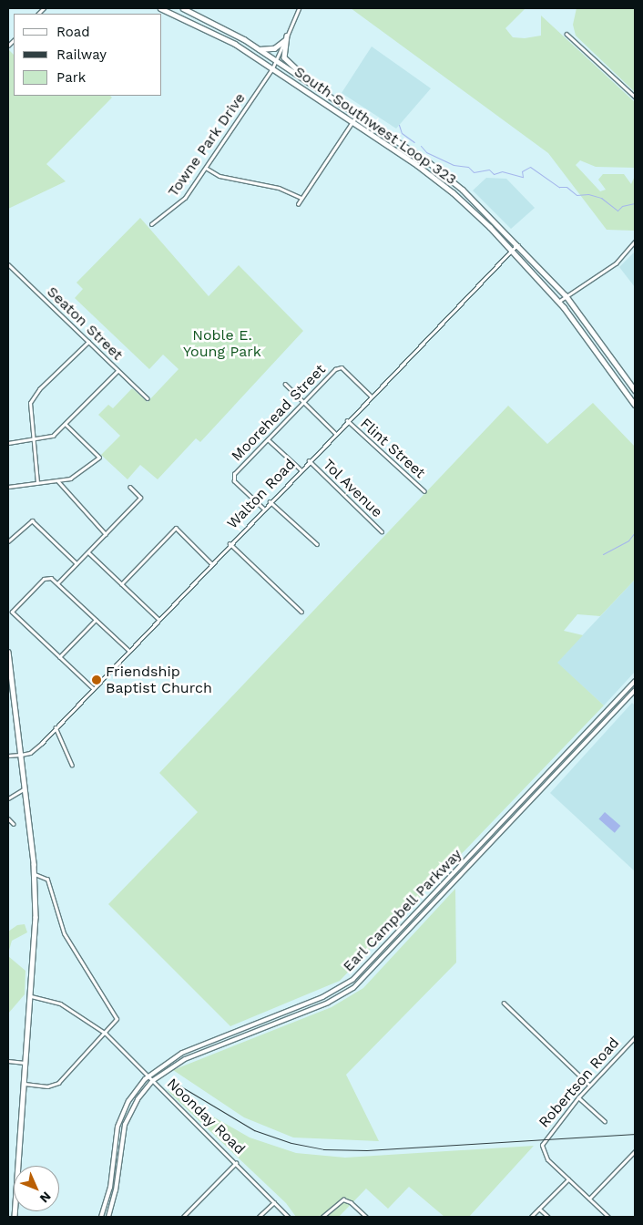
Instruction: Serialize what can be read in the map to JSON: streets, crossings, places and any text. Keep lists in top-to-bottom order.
{
  "streets": {
    "main road": ["South Southwest Loop 323", "Earl Campbell Parkway"],
    "street": [
      "Towne Park Drive",
      "Seaton Street",
      "Moorehead Street",
      "Flint Street",
      "Tol Avenue",
      "Walton Road",
      "Robertson Road",
      "Noonday Road"
    ]
  },
  "crossings": [
    ["South Southwest Loop 323", "Towne Park Drive"],
    ["South Southwest Loop 323", "Walton Road"],
    ["Moorehead Street", "Walton Road"],
    ["Flint Street", "Walton Road"],
    ["Tol Avenue", "Walton Road"],
    ["Earl Campbell Parkway", "Noonday Road"]
  ],
  "parks": ["Noble E. Young Park"],
  "places": ["Friendship Baptist Church"],
  "legend": ["Road", "Railway", "Park"],
  "north": "bottom right"
}
